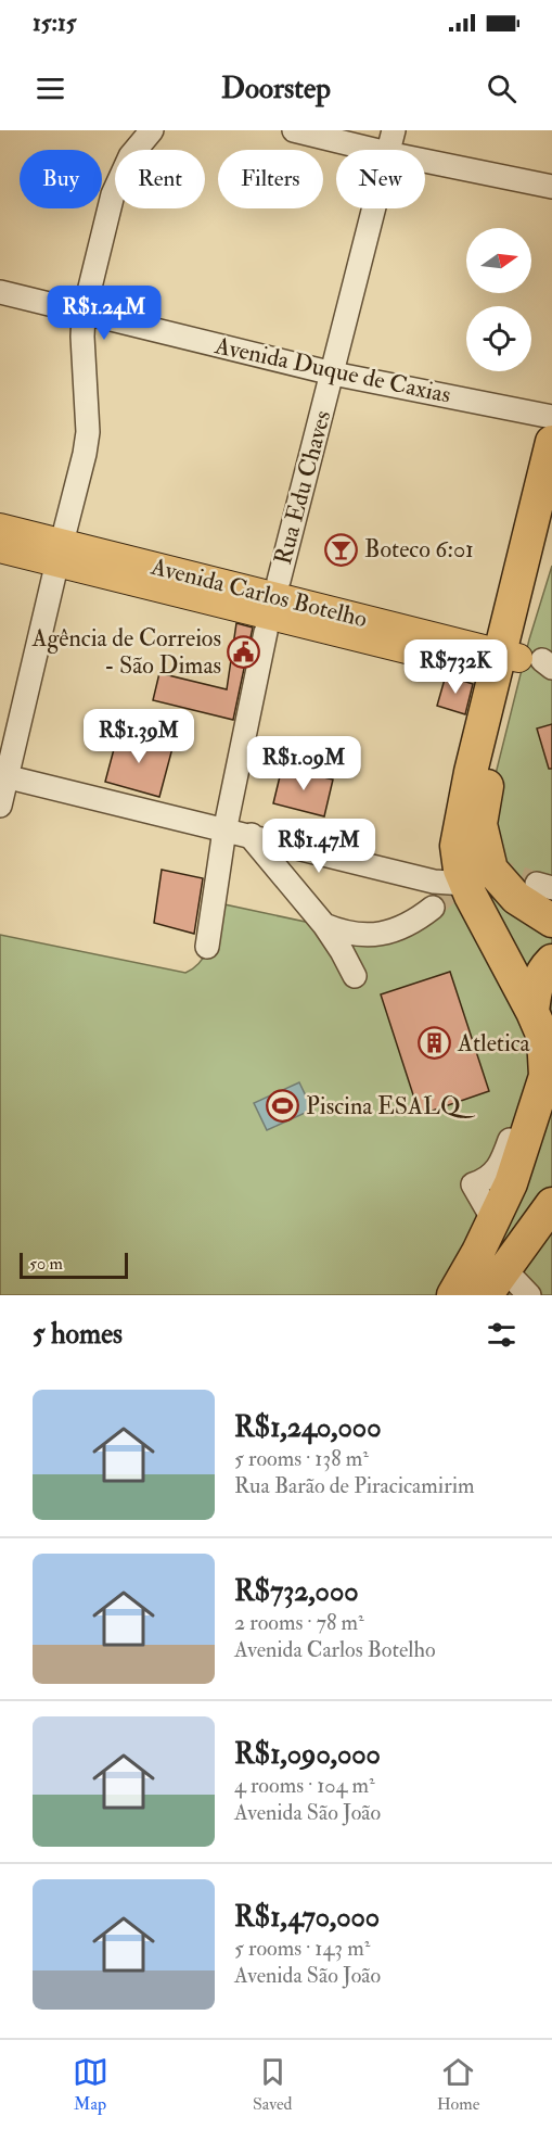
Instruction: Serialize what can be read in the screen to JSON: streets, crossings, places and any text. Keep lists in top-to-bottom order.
{
  "streets": {
    "main road": ["Avenida Carlos Botelho"],
    "street": ["Avenida Duque de Caxias", "Rua Edu Chaves"]
  },
  "crossings": [
    ["Avenida Duque de Caxias", "Rua Edu Chaves"]
  ],
  "places": {
    "bar": ["Boteco 6:01"],
    "public building": ["Agência de Correios - São Dimas"],
    "building": ["Atletica"],
    "sports": ["Piscina ESALQ"]
  },
  "scale_bar": "50 m",
  "north": "right",
  "page": {
    "status": "15:15",
    "header": "Doorstep",
    "chip": [
      "Buy",
      "Rent",
      "Filters",
      "New"
    ],
    "price": [
      "R$1.24M",
      "R$732K",
      "R$1.39M",
      "R$1.09M",
      "R$1.47M"
    ],
    "scale": "50 m",
    "heading": "5 homes",
    "list": [
      {
        "name": "R$1,240,000",
        "note": "5 rooms · 138 m² · Rua Barão de Piracicamirim"
      },
      {
        "name": "R$732,000",
        "note": "2 rooms · 78 m² · Avenida Carlos Botelho"
      },
      {
        "name": "R$1,090,000",
        "note": "4 rooms · 104 m² · Avenida São João"
      },
      {
        "name": "R$1,470,000",
        "note": "5 rooms · 143 m² · Avenida São João"
      }
    ],
    "tabs": ["Map", "Saved", "Home"]
  }
}
